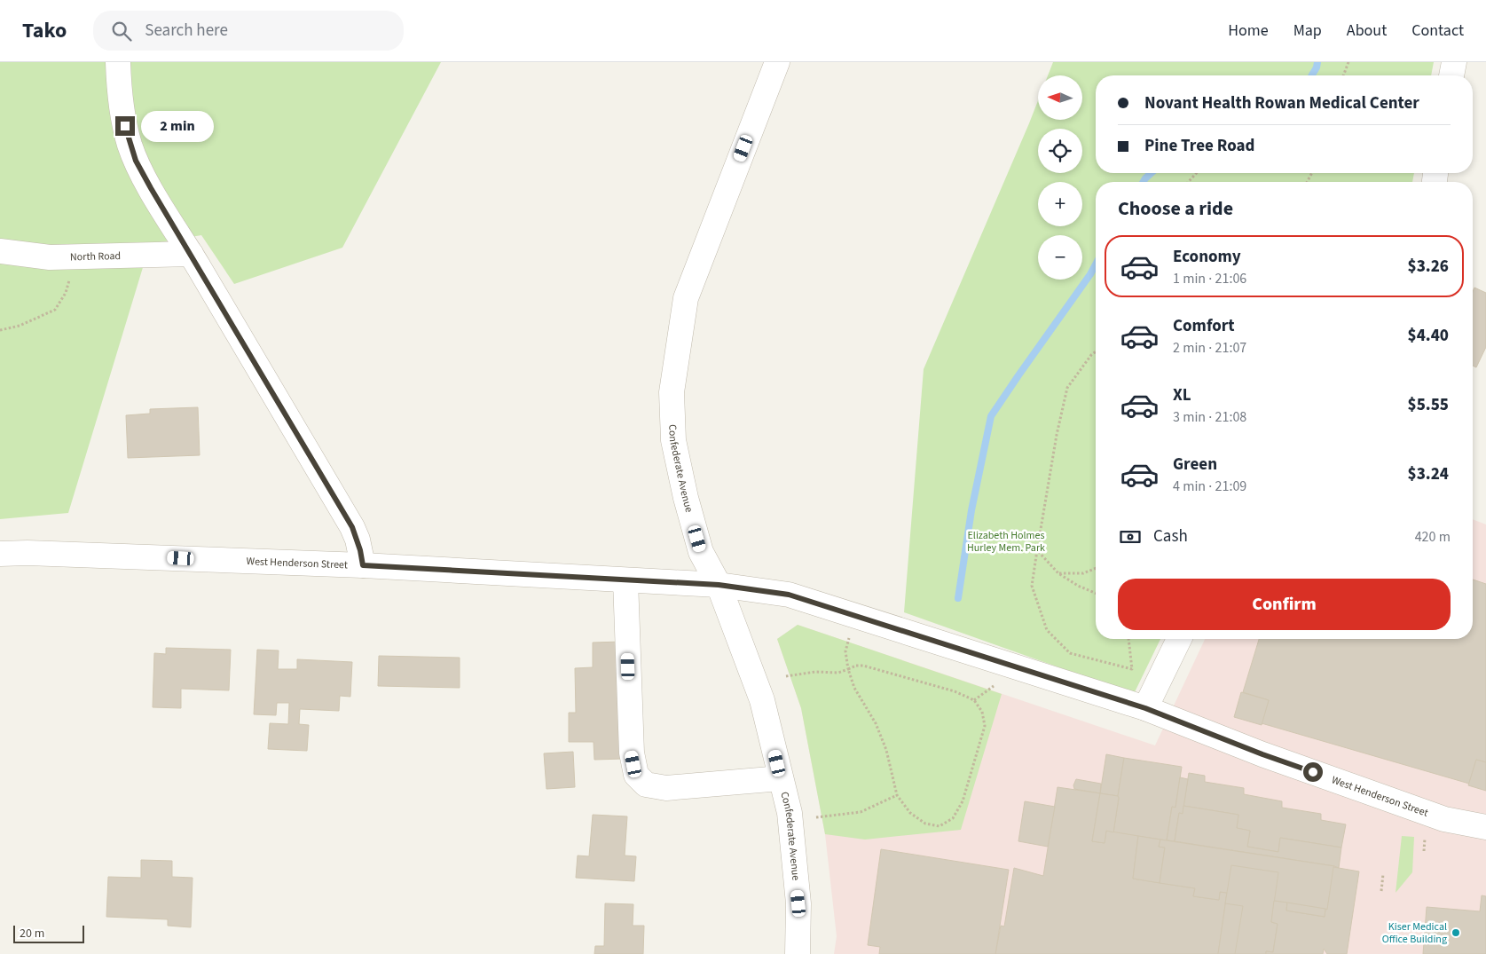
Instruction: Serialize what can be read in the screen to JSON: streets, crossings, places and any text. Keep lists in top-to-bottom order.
{
  "streets": {
    "street": ["North Road", "Confederate Avenue", "West Henderson Street"]
  },
  "crossings": [
    ["Confederate Avenue", "West Henderson Street"]
  ],
  "parks": ["Elizabeth Holmes Hurley Mem. Park"],
  "places": ["Kiser Medical Office Building"],
  "scale_bar": "20 m",
  "north": "left",
  "page": {
    "header": "Tako",
    "search": "Search here",
    "nav": [
      "Home",
      "Map",
      "About",
      "Contact"
    ],
    "map_buttons": ["+", "−"],
    "banner": ["Novant Health Rowan Medical Center", "Pine Tree Road"],
    "bubble": "2 min",
    "heading": "Choose a ride",
    "list": [
      {
        "name": "Economy",
        "note": "1 min · 21:06",
        "value": "$3.26"
      },
      {
        "name": "Comfort",
        "note": "2 min · 21:07",
        "value": "$4.40"
      },
      {
        "name": "XL",
        "note": "3 min · 21:08",
        "value": "$5.55"
      },
      {
        "name": "Green",
        "note": "4 min · 21:09",
        "value": "$3.24"
      }
    ],
    "pay": ["Cash", "420 m"],
    "buttons": "Confirm",
    "scale": "20 m"
  }
}
